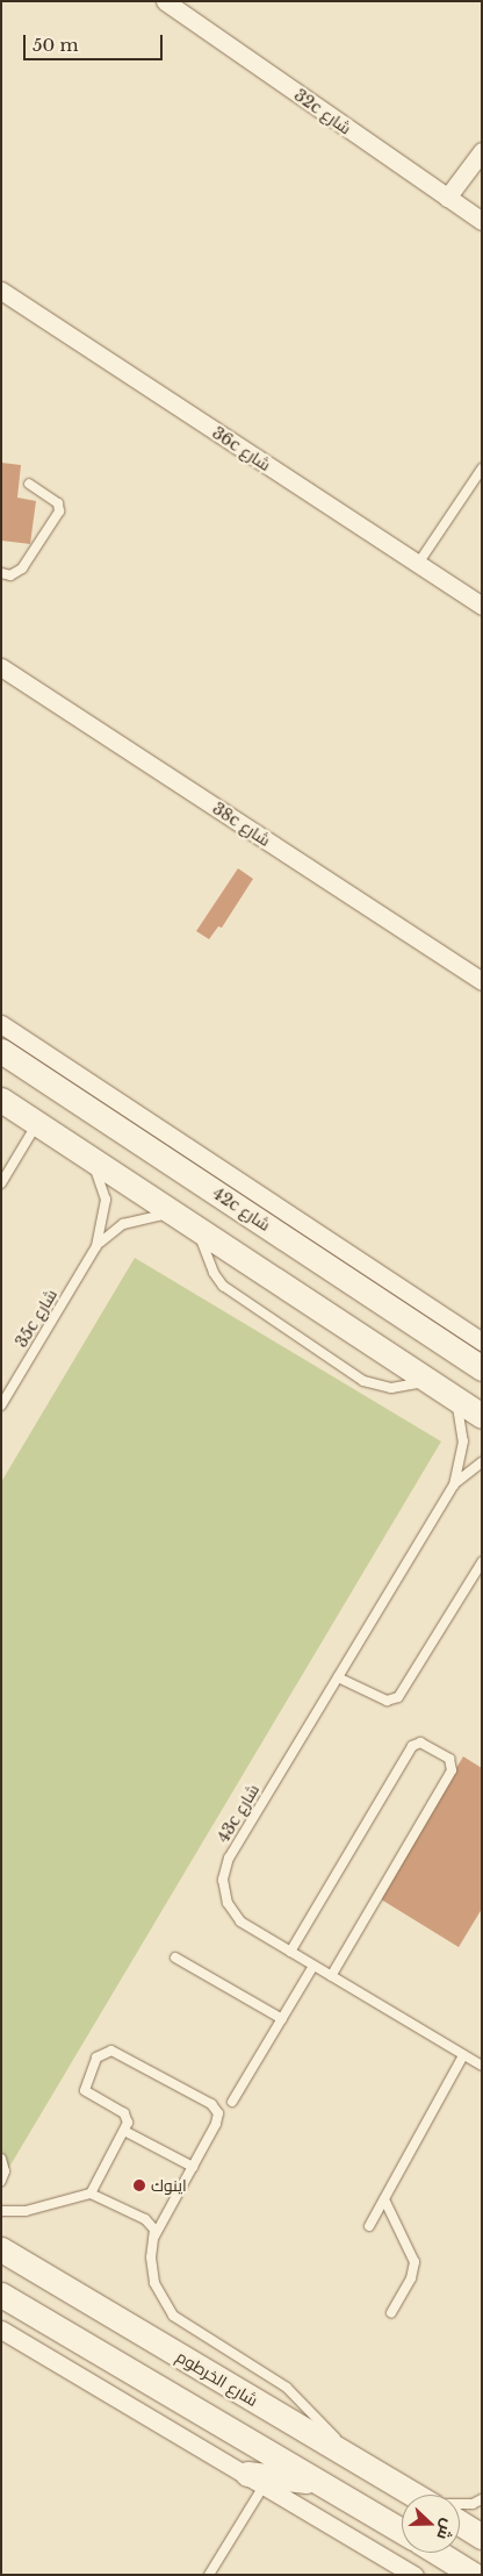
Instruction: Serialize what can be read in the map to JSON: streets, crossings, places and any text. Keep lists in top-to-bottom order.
{
  "streets": {
    "main road": ["42c شارع", "شارع الخرطوم"],
    "street": ["32c شارع", "36c شارع", "38c شارع"],
    "lane": ["35c شارع", "43c شارع"]
  },
  "places": ["اينوك"],
  "scale_bar": "50 m",
  "north": "right"
}
